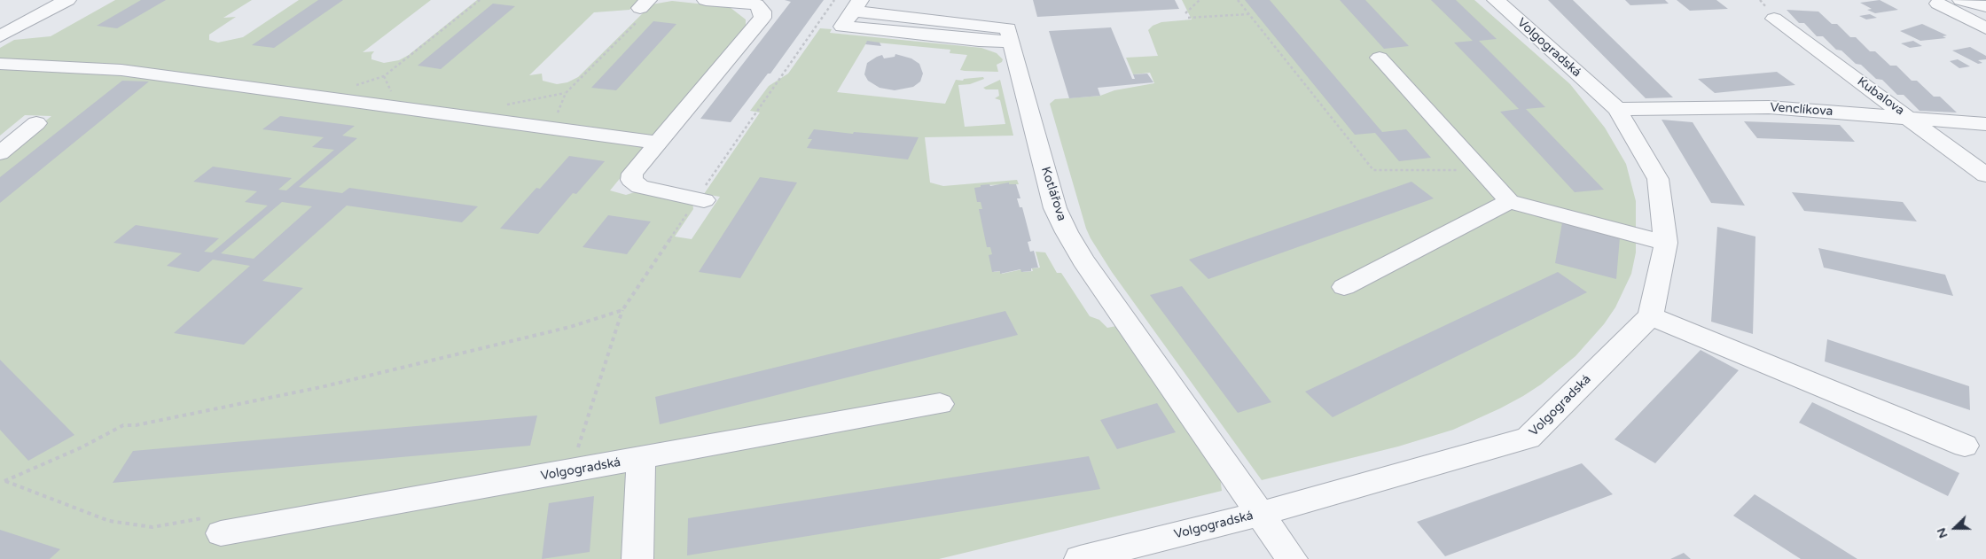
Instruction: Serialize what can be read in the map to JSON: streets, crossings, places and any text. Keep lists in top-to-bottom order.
{
  "streets": {
    "street": [
      "Volgogradská",
      "Kubalova",
      "Venclíkova",
      "Kotlářova"
    ]
  },
  "crossings": [
    ["Volgogradská", "Venclíkova"],
    ["Volgogradská", "Kotlářova"],
    ["Kubalova", "Venclíkova"]
  ],
  "north": "left"
}
